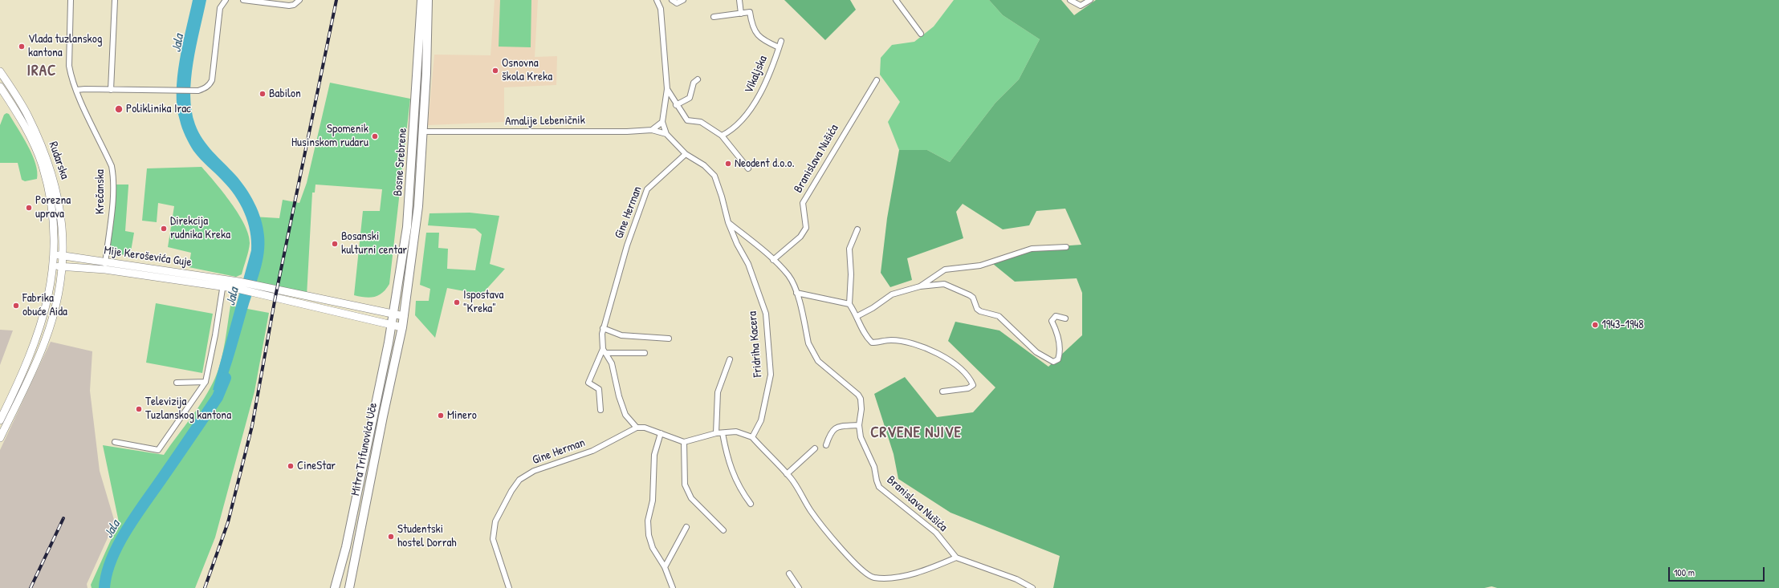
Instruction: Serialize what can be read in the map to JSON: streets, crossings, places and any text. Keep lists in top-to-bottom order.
{
  "streets": {
    "main road": [
      "Rudarska",
      "Bosne Srebrene",
      "Mije Keroševića Guje",
      "Mitra Trifunovića Uče"
    ],
    "street": [
      "Vikaljska",
      "Amalije Lebeničnik",
      "Branislava Nušića",
      "Krečanska",
      "Gine Herman",
      "Fridriha Kacera"
    ]
  },
  "crossings": [
    ["Amalije Lebeničnik", "Bosne Srebrene"],
    ["Amalije Lebeničnik", "Fridriha Kacera"],
    ["Branislava Nušića", "Fridriha Kacera"],
    ["Rudarska", "Mije Keroševića Guje"],
    ["Bosne Srebrene", "Mitra Trifunovića Uče"],
    ["Krečanska", "Mije Keroševića Guje"],
    ["Gine Herman", "Fridriha Kacera"]
  ],
  "districts": ["IRAC", "CRVENE NJIVE"],
  "water": ["Jala"],
  "places": [
    "Vlada tuzlanskog kantona",
    "Osnovna škola Kreka",
    "Babilon",
    "Poliklinika Irac",
    "Spomenik Husinskom rudaru",
    "Neodent d.o.o.",
    "Porezna uprava",
    "Direkcija rudnika Kreka",
    "Bosanski kulturni centar",
    "Ispostava \"Kreka\"",
    "Fabrika obuće Aida",
    "1943-1948",
    "Televizija Tuzlanskog kantona",
    "Minero",
    "CineStar",
    "Studentski hostel Dorrah"
  ],
  "scale_bar": "100 m"
}
